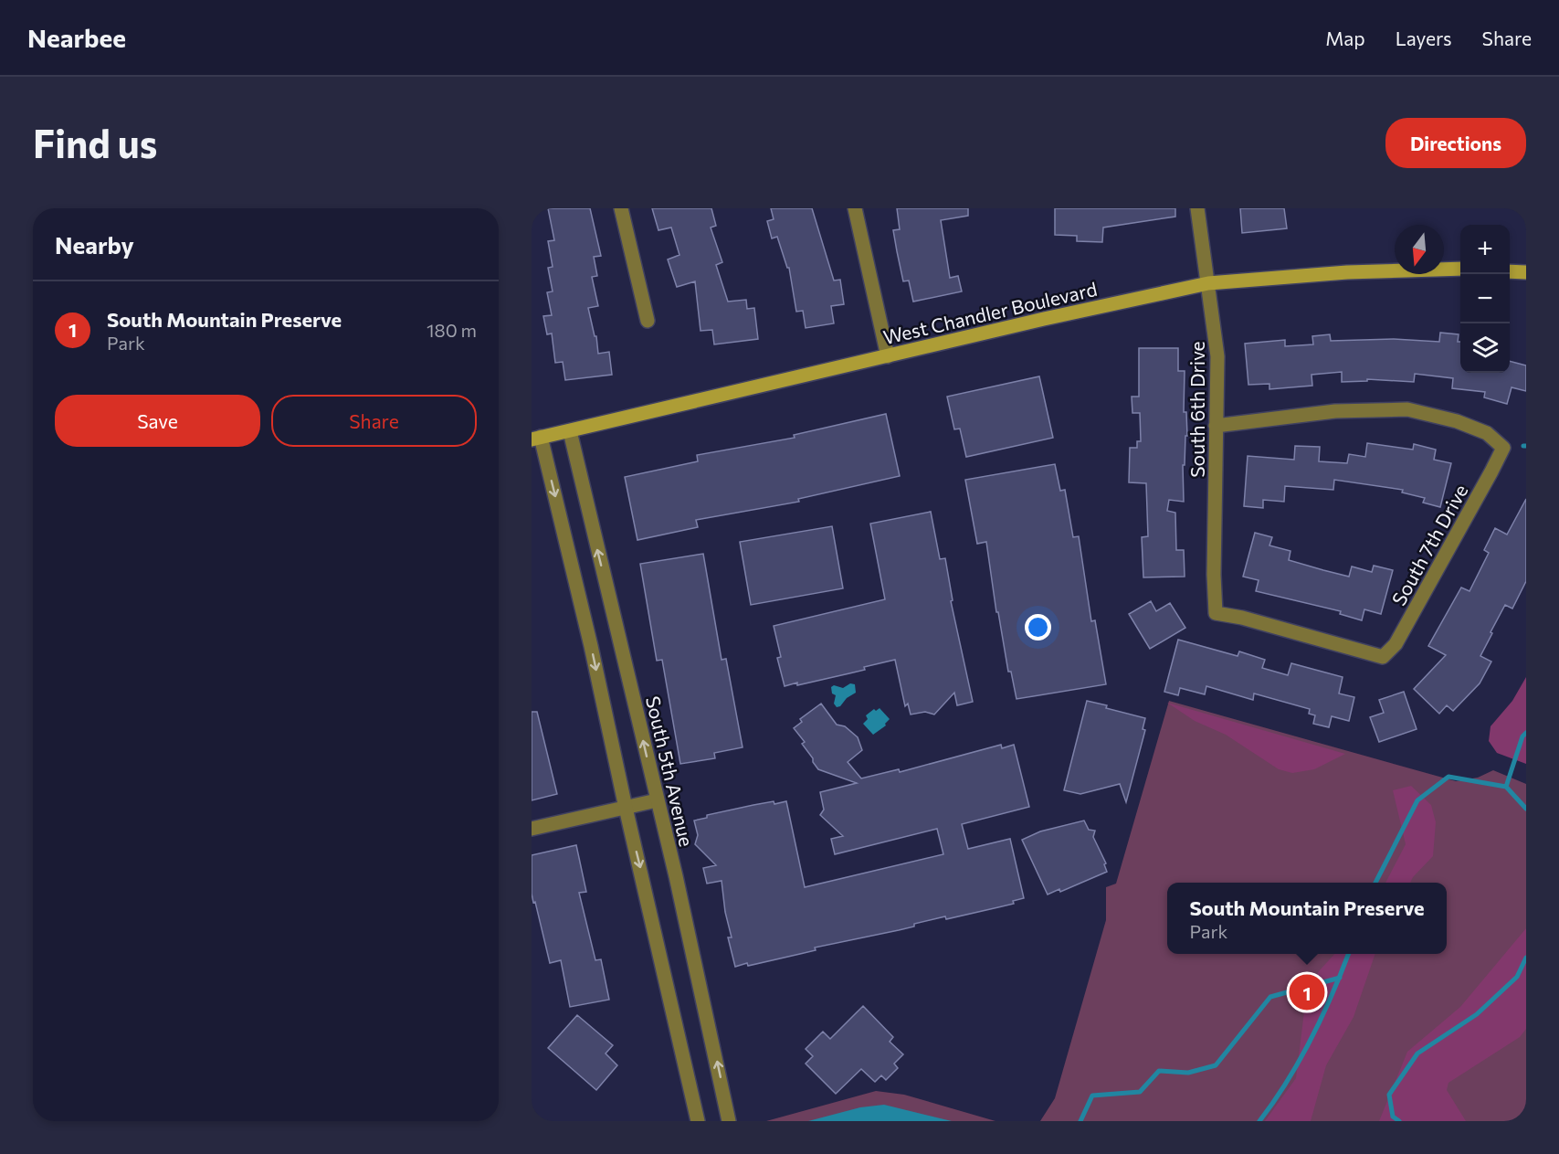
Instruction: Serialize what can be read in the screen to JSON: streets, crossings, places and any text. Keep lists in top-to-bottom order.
{
  "streets": {
    "main road": ["West Chandler Boulevard"],
    "street": ["South 6th Drive", "South 7th Drive", "South 5th Avenue"]
  },
  "crossings": [
    ["West Chandler Boulevard", "South 6th Drive"],
    ["West Chandler Boulevard", "South 5th Avenue"],
    ["South 6th Drive", "South 7th Drive"]
  ],
  "north": "bottom",
  "page": {
    "header": "Nearbee",
    "nav": ["Map", "Layers", "Share"],
    "buttons": [
      "Directions",
      ["Save", "Share"]
    ],
    "title": "Find us",
    "heading": "Nearby",
    "map_buttons": ["+", "−"],
    "list": [
      {
        "mark": "1",
        "name": "South Mountain Preserve",
        "note": "Park",
        "value": "180 m"
      }
    ],
    "popup": ["South Mountain Preserve", "Park"],
    "pins": "1"
  }
}
